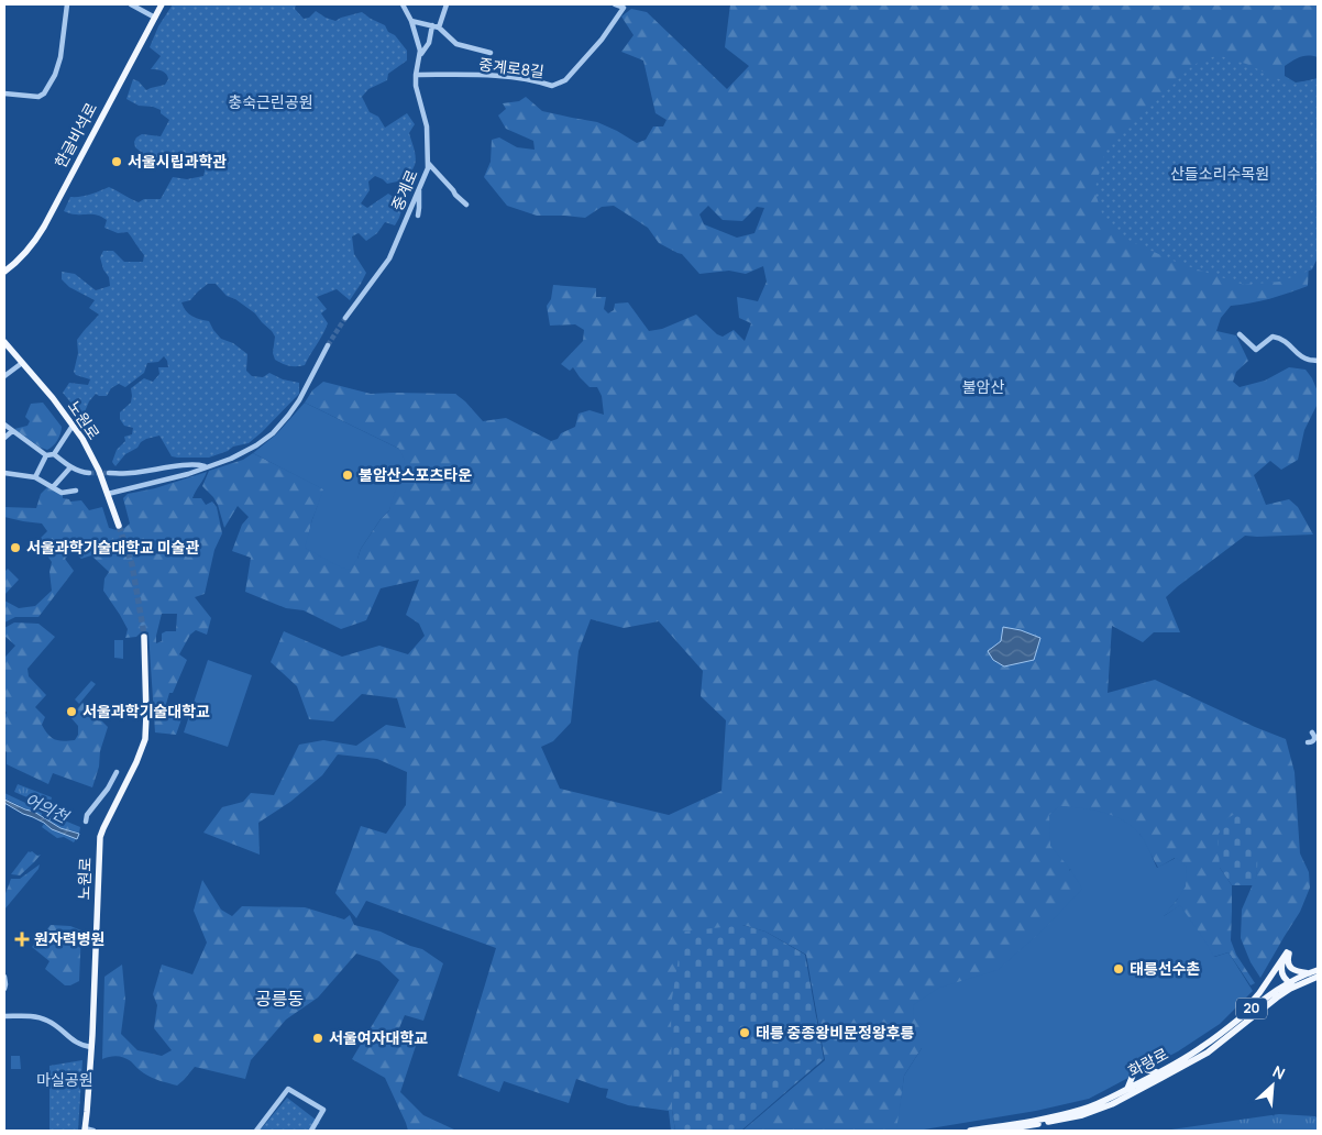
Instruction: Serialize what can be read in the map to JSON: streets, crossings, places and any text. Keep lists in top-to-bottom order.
{
  "streets": {
    "main road": [
      "한글비석로",
      "노원로",
      "20",
      "화랑로"
    ],
    "street": ["중계로8길", "중계로"]
  },
  "crossings": [
    ["중계로8길", "중계로"]
  ],
  "districts": ["공릉동"],
  "water": ["어의천"],
  "parks": [
    "충숙근린공원",
    "산들소리수목원",
    "불암산",
    "마실공원"
  ],
  "places": {
    "other": [
      "서울시립과학관",
      "불암산스포츠타운",
      "서울과학기술대학교 미술관",
      "서울과학기술대학교",
      "태릉선수촌",
      "태릉 중종왕비문정왕후릉",
      "서울여자대학교"
    ],
    "health": ["원자력병원"]
  },
  "north": "top right"
}
